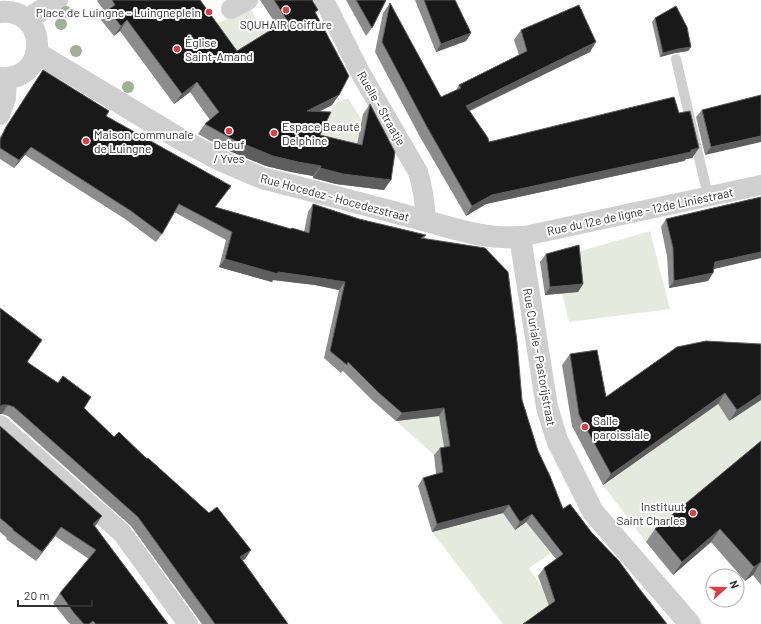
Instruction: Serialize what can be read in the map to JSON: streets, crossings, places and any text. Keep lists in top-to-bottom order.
{
  "streets": {
    "street": [
      "Ruelle - Straatje",
      "Rue Hocedez - Hocedezstraat",
      "Rue du 12e de ligne - 12de Liniestraat",
      "Rue Curiale - Pastorijstraat"
    ]
  },
  "crossings": [
    ["Ruelle - Straatje", "Rue Hocedez - Hocedezstraat"],
    ["Rue Hocedez - Hocedezstraat", "Rue du 12e de ligne - 12de Liniestraat"],
    ["Rue Hocedez - Hocedezstraat", "Rue Curiale - Pastorijstraat"],
    ["Rue du 12e de ligne - 12de Liniestraat", "Rue Curiale - Pastorijstraat"]
  ],
  "places": [
    "SQUHAIR Coiffure",
    "Place de Luingne - Luingneplein",
    "Église Saint-Amand",
    "Debuf / Yves",
    "Espace Beauté Delphine",
    "Maison communale de Luingne",
    "Salle paroissiale",
    "Instituut Saint Charles"
  ],
  "scale_bar": "20 m",
  "north": "right"
}
